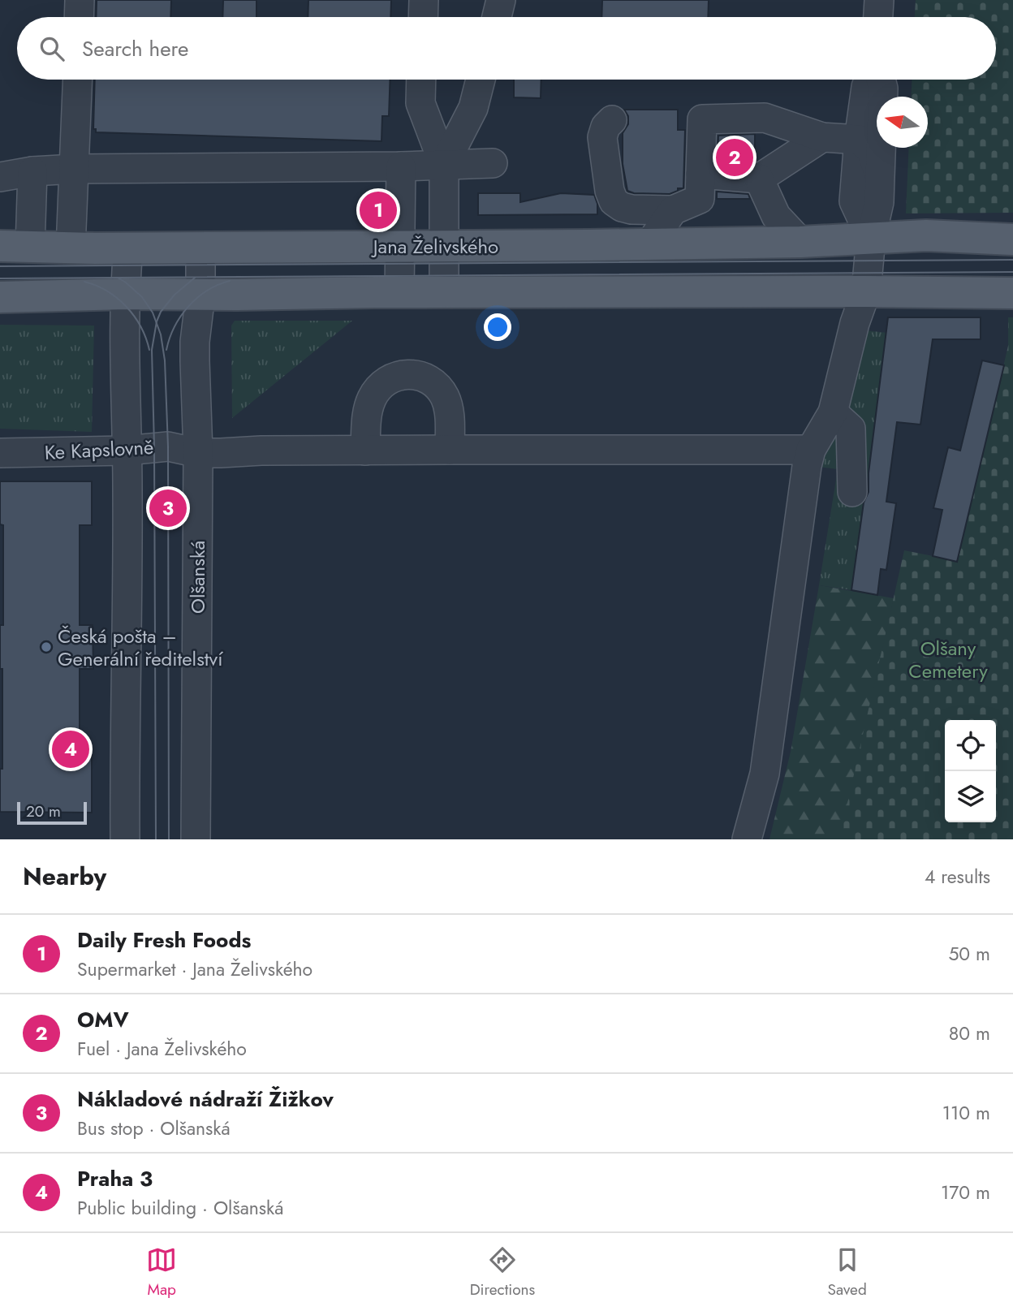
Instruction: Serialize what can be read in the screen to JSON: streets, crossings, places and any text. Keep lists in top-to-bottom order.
{
  "streets": {
    "main road": ["Jana Želivského"],
    "street": ["Ke Kapslovně", "Olšanská"]
  },
  "crossings": [
    ["Jana Želivského", "Olšanská"],
    ["Ke Kapslovně", "Olšanská"]
  ],
  "parks": ["Olšany Cemetery"],
  "places": ["Česká pošta – Generální ředitelství"],
  "scale_bar": "20 m",
  "north": "left",
  "page": {
    "search": "Search here",
    "pins": [
      "2",
      "1",
      "3",
      "4"
    ],
    "scale": "20 m",
    "heading": ["Nearby", "4 results"],
    "list": [
      {
        "mark": "1",
        "name": "Daily Fresh Foods",
        "note": "Supermarket · Jana Želivského",
        "value": "50 m"
      },
      {
        "mark": "2",
        "name": "OMV",
        "note": "Fuel · Jana Želivského",
        "value": "80 m"
      },
      {
        "mark": "3",
        "name": "Nákladové nádraží Žižkov",
        "note": "Bus stop · Olšanská",
        "value": "110 m"
      },
      {
        "mark": "4",
        "name": "Praha 3",
        "note": "Public building · Olšanská",
        "value": "170 m"
      }
    ],
    "nav": ["Map", "Directions", "Saved"]
  }
}
